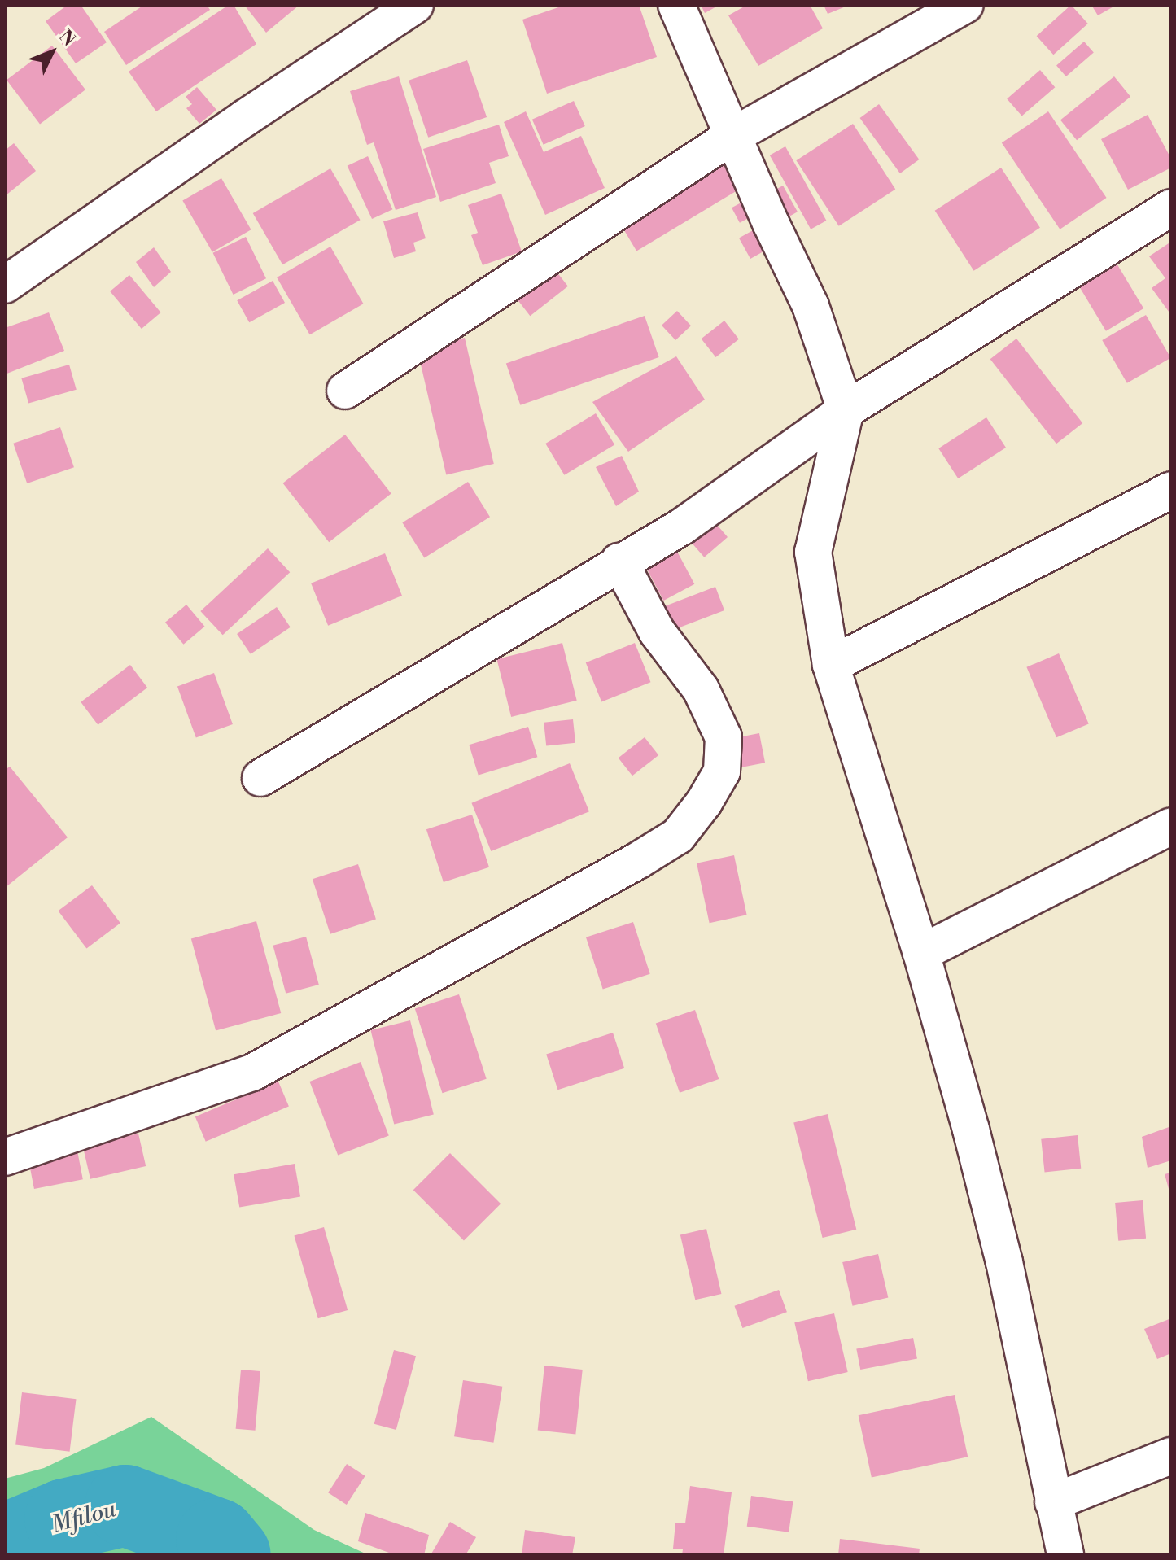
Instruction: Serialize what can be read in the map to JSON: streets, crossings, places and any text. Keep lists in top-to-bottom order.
{
  "water": ["Mfilou"],
  "north": "top right"
}
